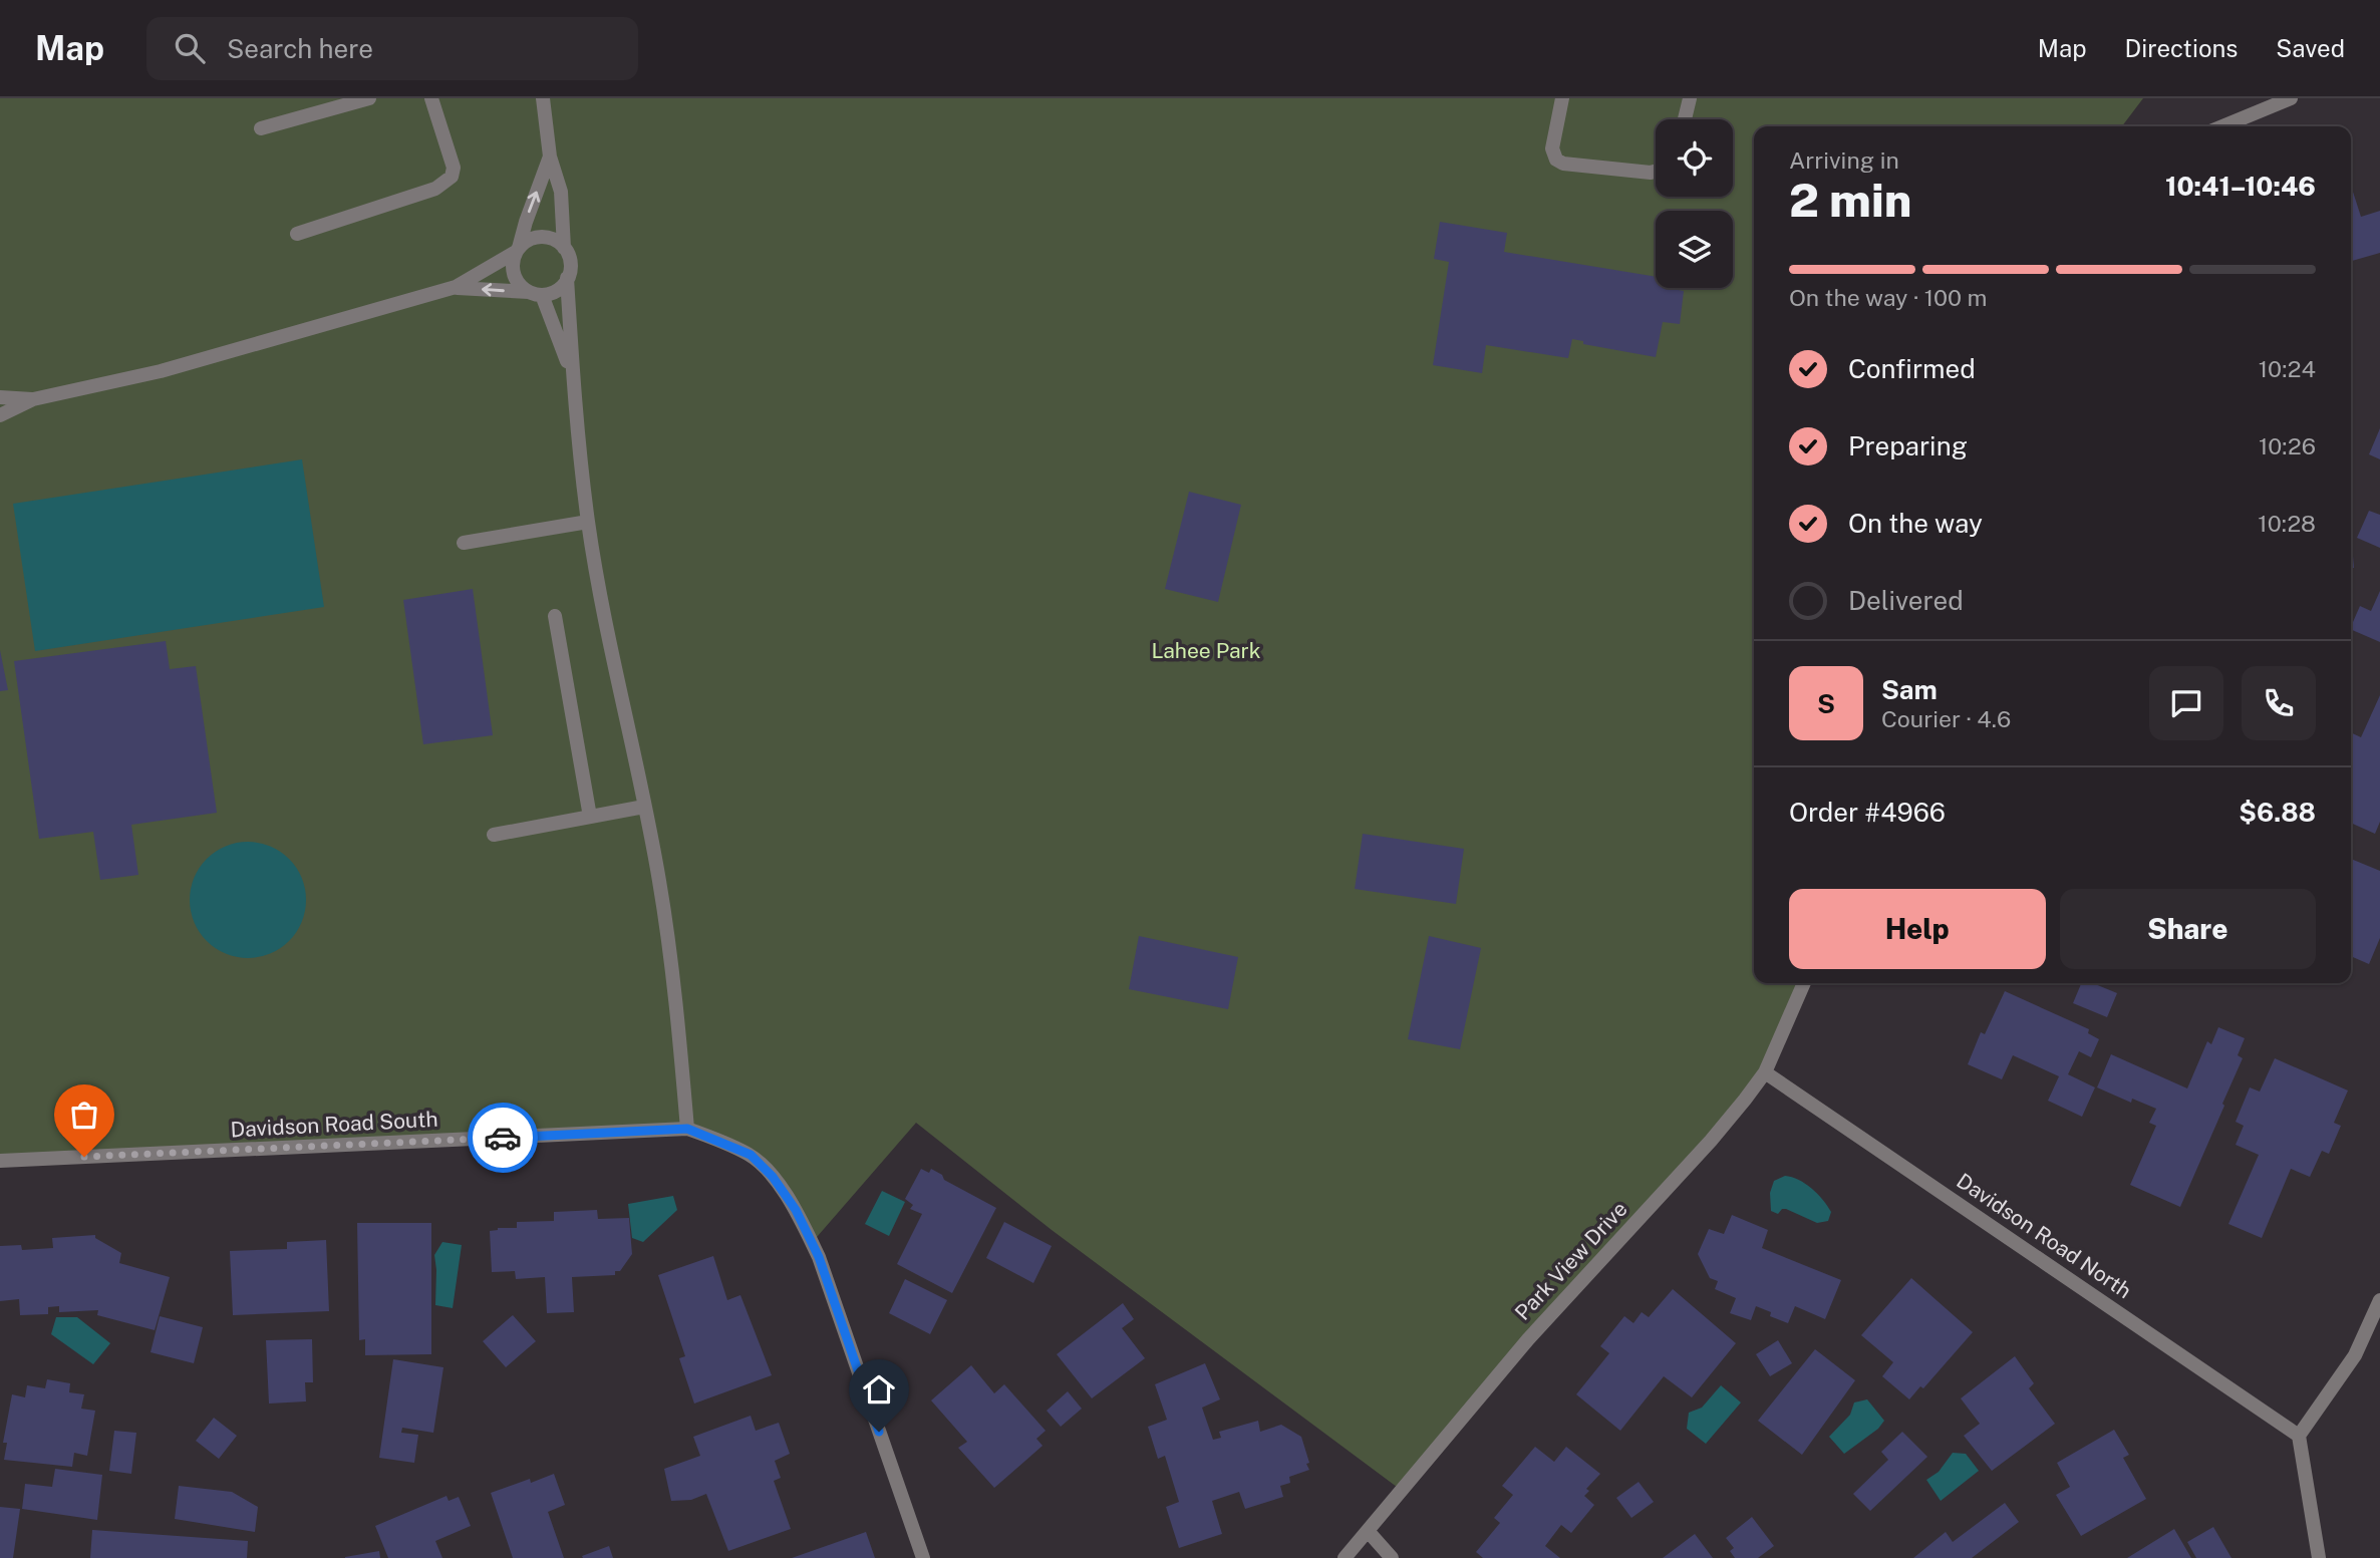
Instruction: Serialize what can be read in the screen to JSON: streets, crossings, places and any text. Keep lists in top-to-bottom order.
{
  "streets": {
    "street": ["Davidson Road South", "Davidson Road North", "Park View Drive"]
  },
  "crossings": [
    ["Davidson Road North", "Park View Drive"]
  ],
  "parks": ["Lahee Park"],
  "page": {
    "header": "Map",
    "search": "Search here",
    "nav": ["Map", "Directions", "Saved"],
    "heading": ["2 min", "Arriving in", "10:41–10:46"],
    "panel": [
      "Sam",
      "Courier · 4.6",
      "Order #4966",
      "$6.88"
    ],
    "bar": "On the way · 100 m",
    "list": [
      ["Confirmed", "10:24"],
      ["Preparing", "10:26"],
      ["On the way", "10:28"],
      "Delivered"
    ],
    "round": "S",
    "buttons": ["Help", "Share"]
  }
}
